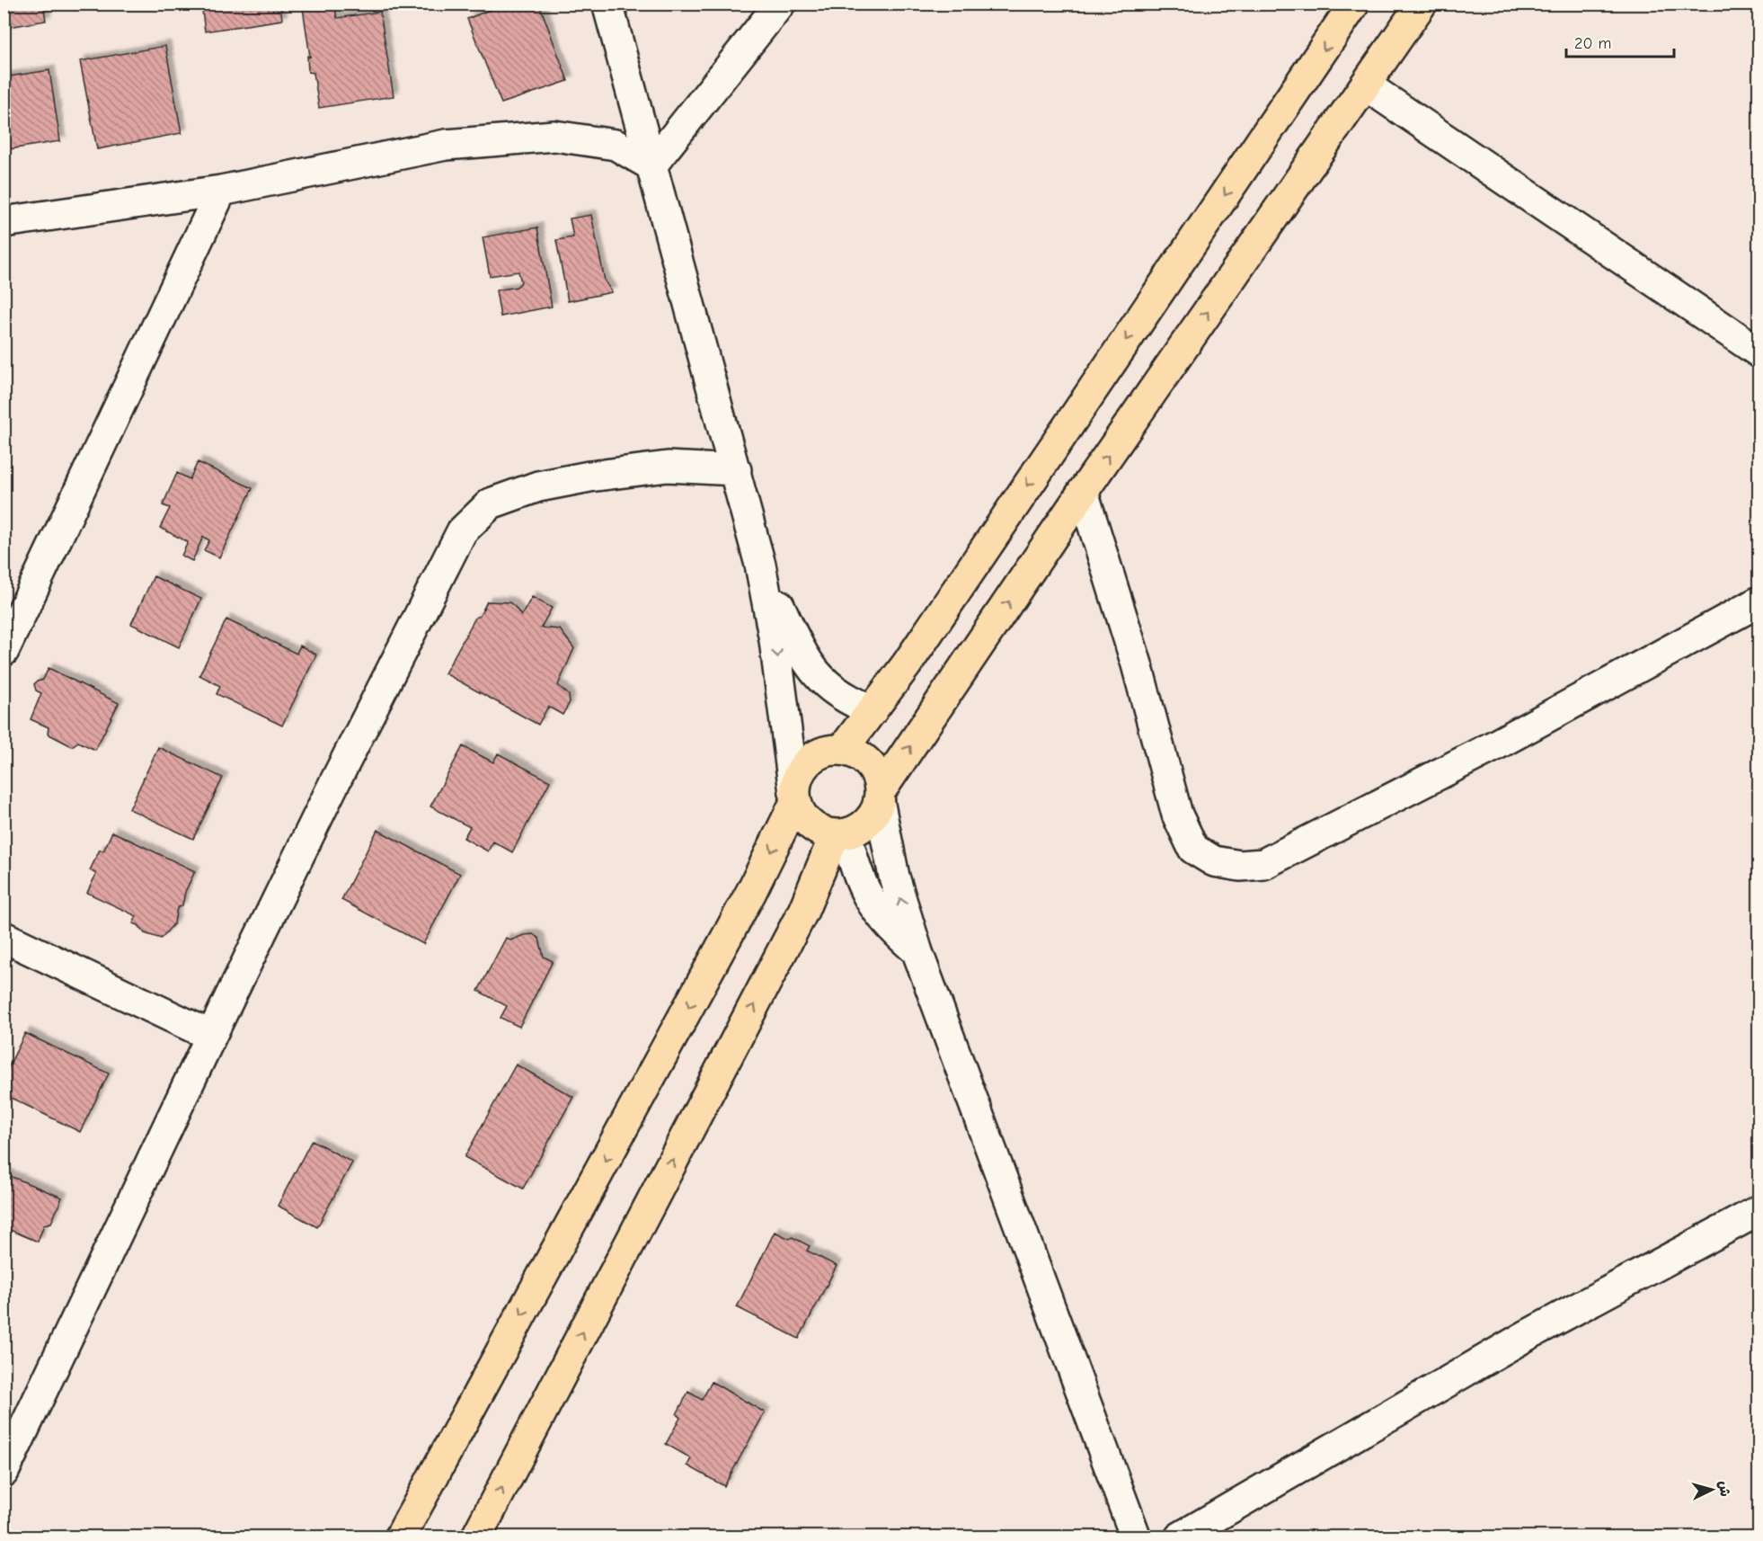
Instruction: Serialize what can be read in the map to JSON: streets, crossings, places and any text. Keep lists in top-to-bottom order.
{
  "scale_bar": "20 m",
  "north": "right"
}
